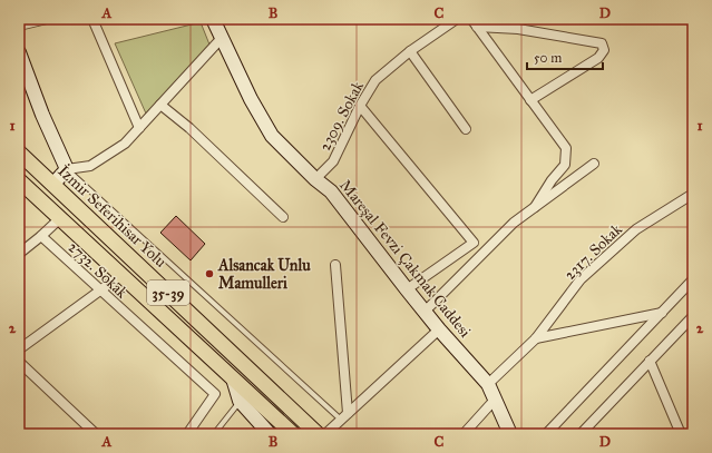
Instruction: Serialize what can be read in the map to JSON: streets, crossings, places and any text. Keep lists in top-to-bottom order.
{
  "streets": {
    "main road": ["İzmir Seferihisar Yolu", "35-39"],
    "street": [
      "2309. Sokak",
      "2317. Sokak",
      "Mareşal Fevzi Çakmak Caddesi",
      "2732. Sokak"
    ]
  },
  "crossings": [
    ["2309. Sokak", "Mareşal Fevzi Çakmak Caddesi"],
    ["2317. Sokak", "Mareşal Fevzi Çakmak Caddesi"]
  ],
  "places": ["Alsancak Unlu Mamulleri"],
  "scale_bar": "50 m",
  "grid": {
    "columns": [
      "A",
      "B",
      "C",
      "D"
    ],
    "rows": ["1", "2"]
  }
}
